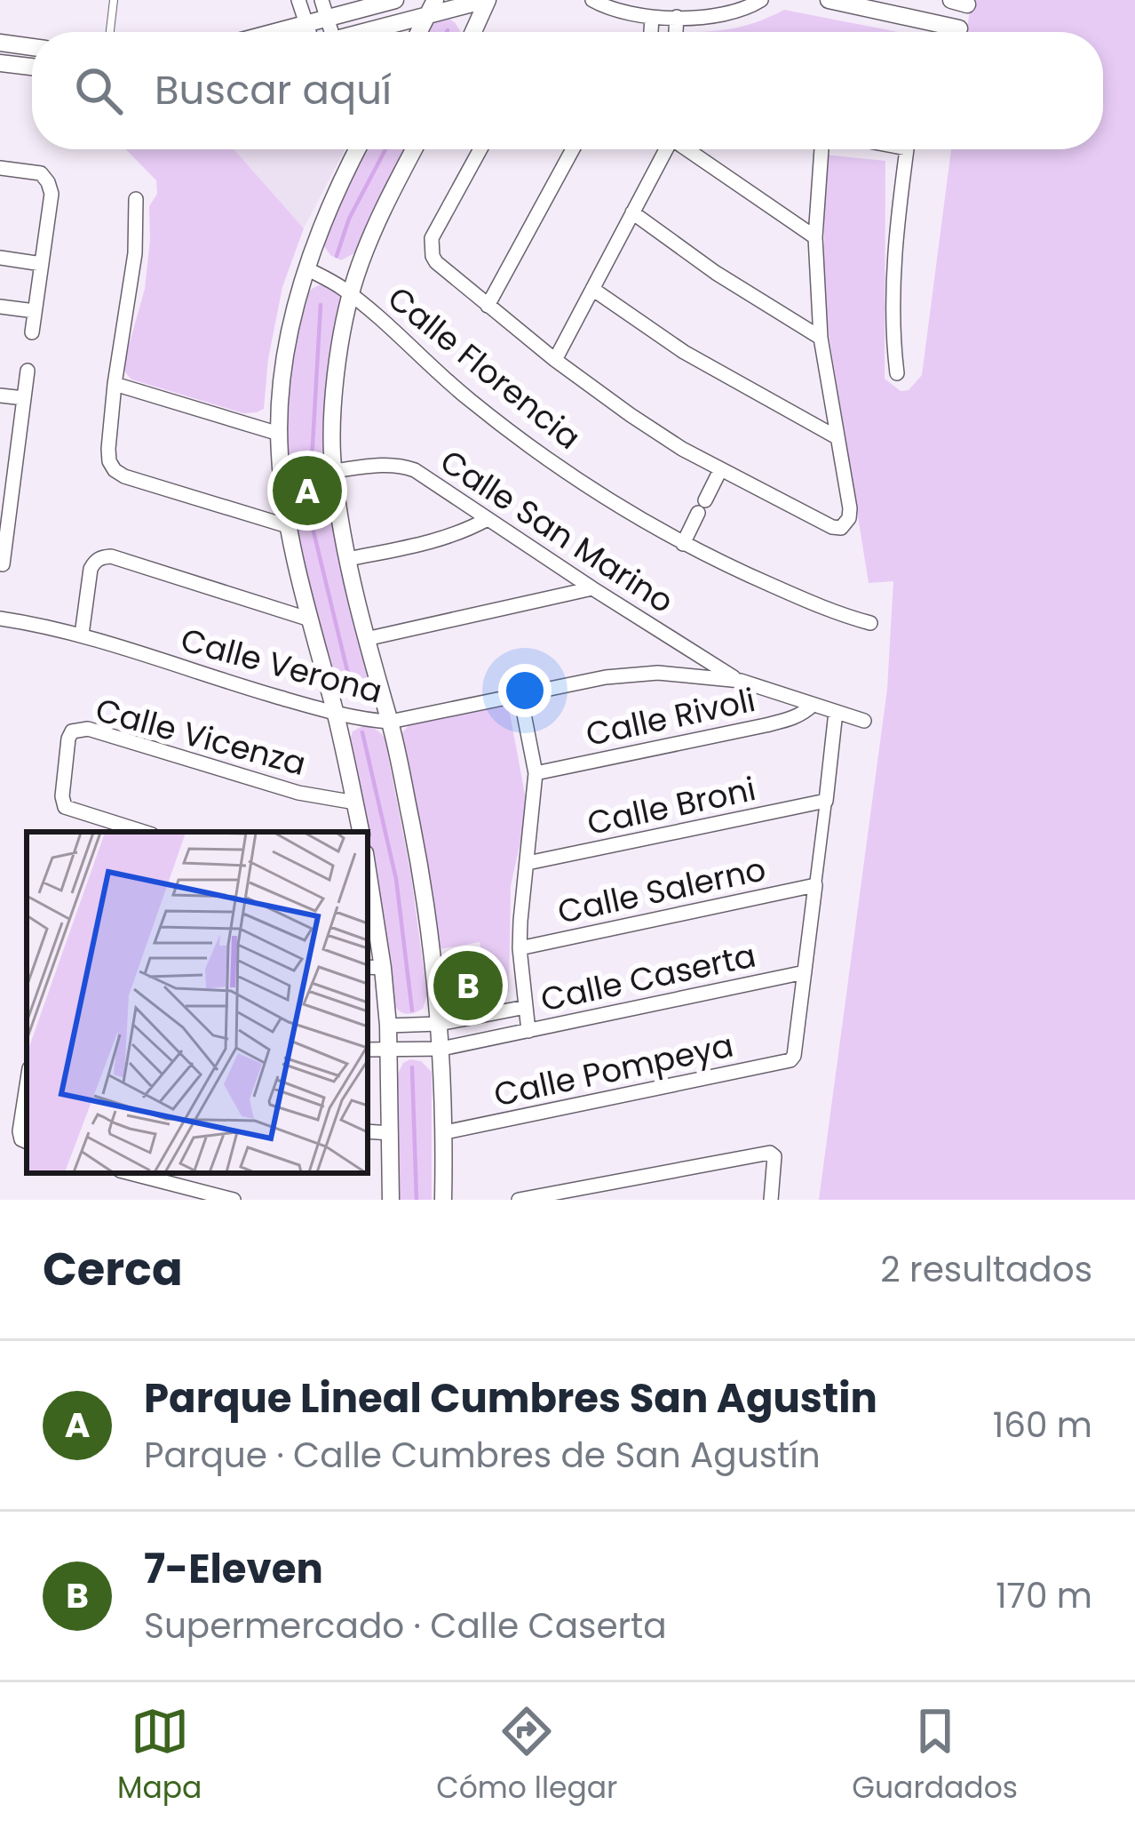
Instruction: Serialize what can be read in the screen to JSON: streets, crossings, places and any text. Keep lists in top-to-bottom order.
{
  "streets": {
    "street": [
      "Calle Florencia",
      "Calle San Marino",
      "Calle Verona",
      "Calle Rivoli",
      "Calle Vicenza",
      "Calle Broni",
      "Calle Salerno",
      "Calle Caserta",
      "Calle Pompeya"
    ]
  },
  "crossings": [
    ["Calle San Marino", "Calle Verona"],
    ["Calle Verona", "Calle Rivoli"],
    ["Calle Caserta", "Calle Pompeya"]
  ],
  "page": {
    "search": "Buscar aquí",
    "pins": ["A", "B"],
    "heading": ["Cerca", "2 resultados"],
    "list": [
      {
        "mark": "A",
        "name": "Parque Lineal Cumbres San Agustin",
        "note": "Parque · Calle Cumbres de San Agustín",
        "value": "160 m"
      },
      {
        "mark": "B",
        "name": "7-Eleven",
        "note": "Supermercado · Calle Caserta",
        "value": "170 m"
      }
    ],
    "nav": ["Mapa", "Cómo llegar", "Guardados"]
  }
}
